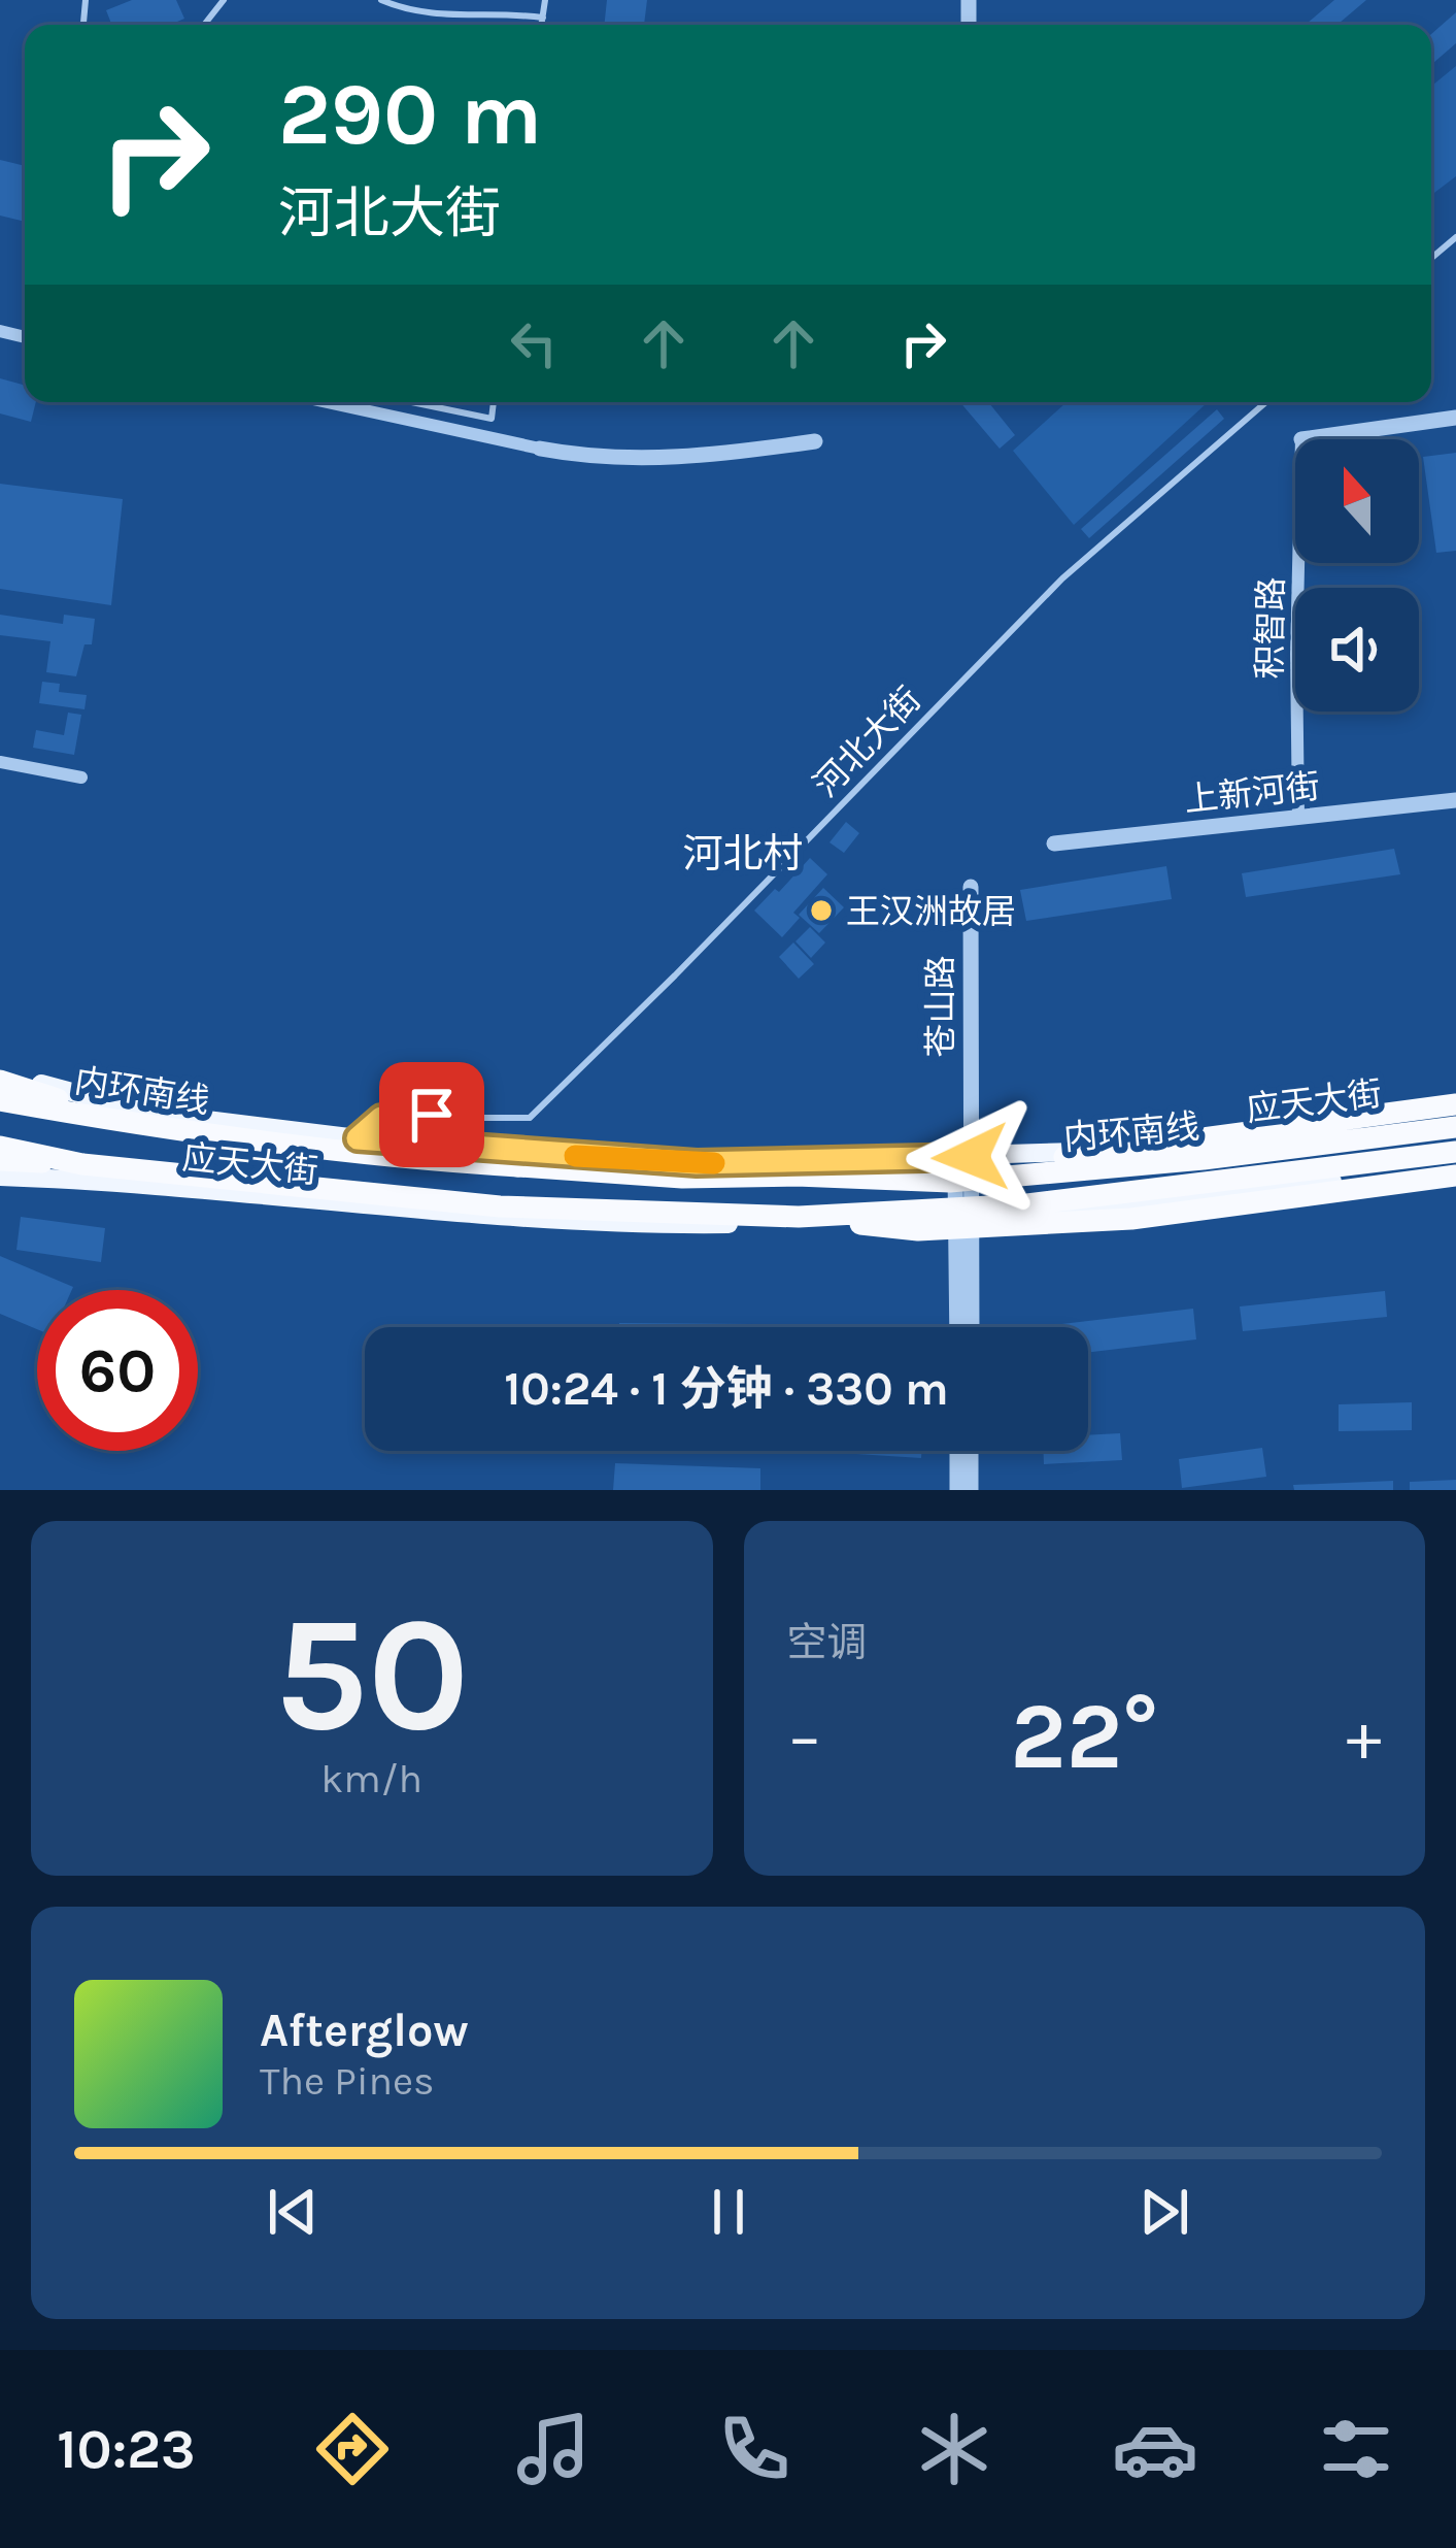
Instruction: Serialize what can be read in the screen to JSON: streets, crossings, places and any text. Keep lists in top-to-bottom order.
{
  "streets": {
    "highway": ["内环南线"],
    "main road": ["应天大街"],
    "street": ["积智路", "上新河街", "苍山路"],
    "lane": ["河北大街"]
  },
  "crossings": [
    ["积智路", "上新河街"],
    ["河北大街", "应天大街"],
    ["苍山路", "应天大街"]
  ],
  "districts": ["河北村"],
  "places": ["王汉洲故居"],
  "north": "top",
  "page": {
    "turn": ["290 m", "河北大街"],
    "limit": "60",
    "trip": "10:24 · 1 分钟 · 330 m",
    "tile": [
      ["50", "km/h"],
      "空调"
    ],
    "heat": ["−", "22°", "+"],
    "song": ["Afterglow", "The Pines"],
    "tabs": "10:23"
  }
}
